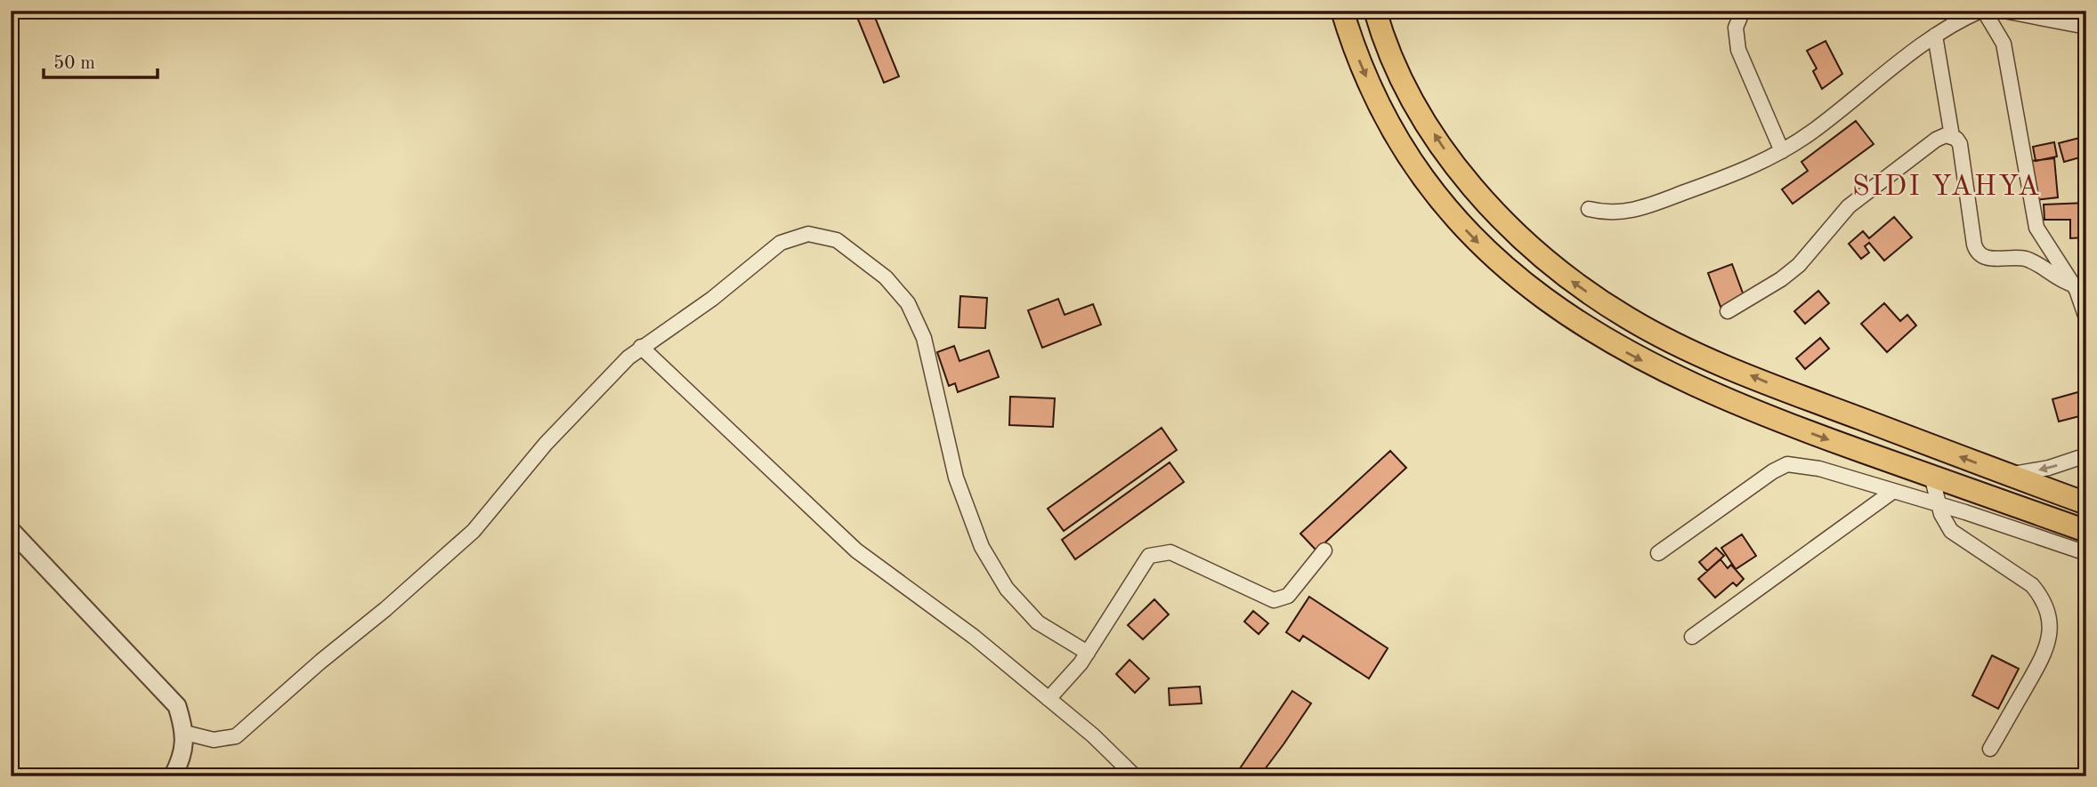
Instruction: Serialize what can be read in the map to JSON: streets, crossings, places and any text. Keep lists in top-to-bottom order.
{
  "districts": ["SIDI YAHYA"],
  "scale_bar": "50 m"
}
